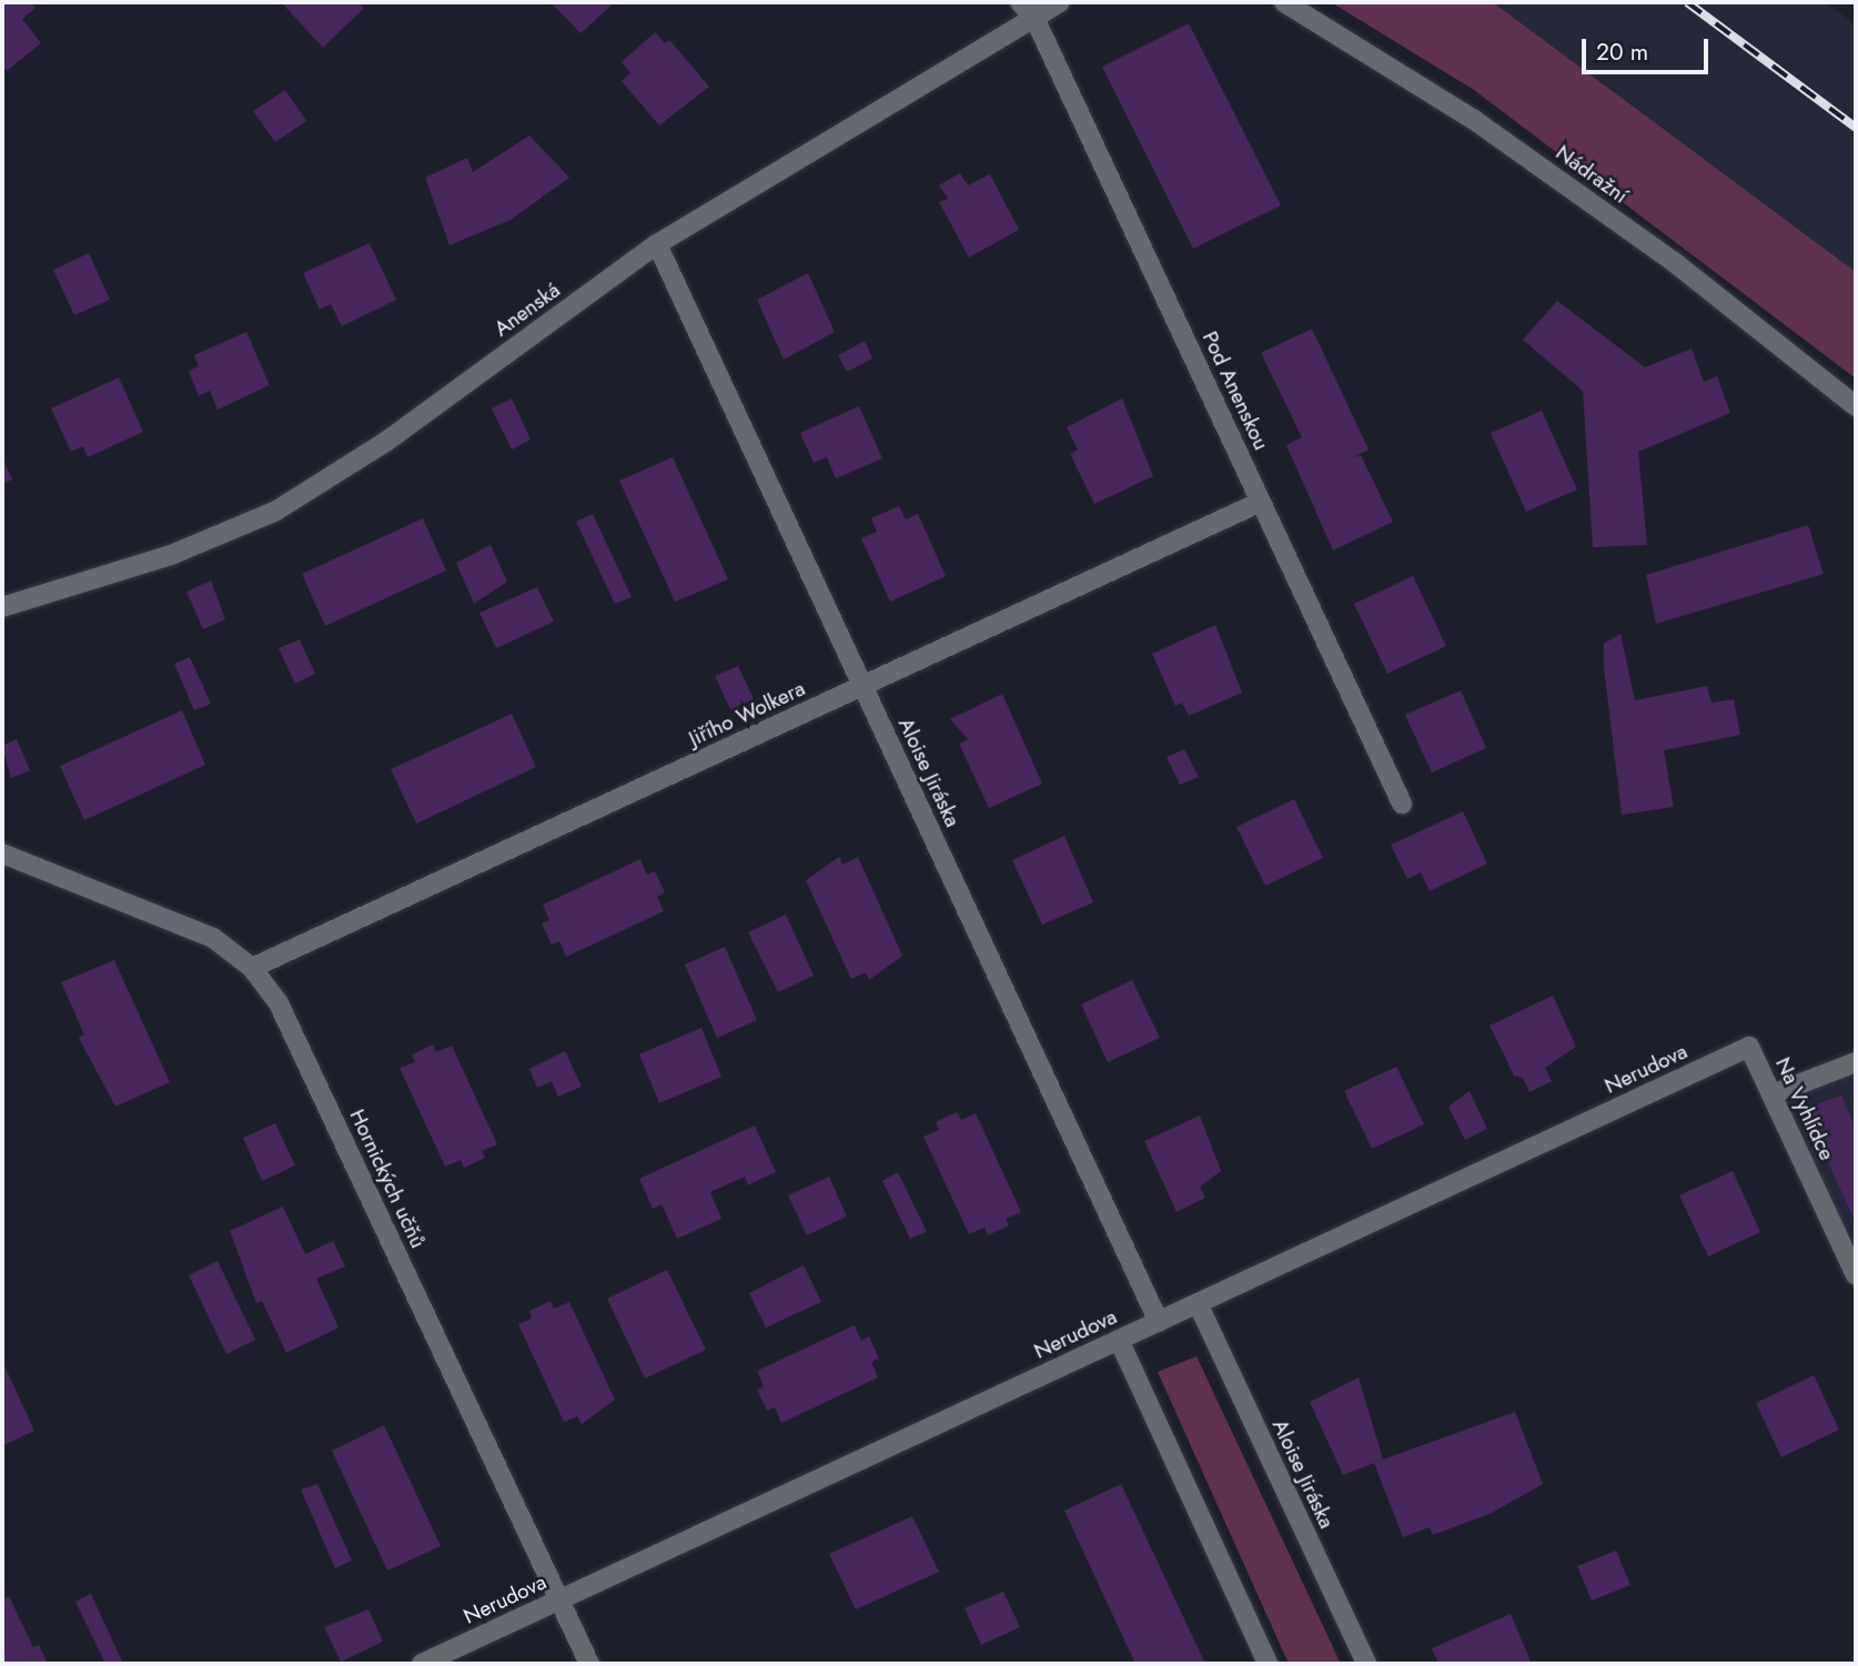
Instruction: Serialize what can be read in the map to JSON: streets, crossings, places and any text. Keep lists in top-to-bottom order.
{
  "streets": {
    "street": [
      "Nádražní",
      "Anenská",
      "Pod Anenskou",
      "Jiřího Wolkera",
      "Aloise Jiráska",
      "Nerudova",
      "Na Vyhlídce",
      "Hornických učňů"
    ]
  },
  "crossings": [
    ["Anenská", "Pod Anenskou"],
    ["Anenská", "Aloise Jiráska"],
    ["Pod Anenskou", "Jiřího Wolkera"],
    ["Jiřího Wolkera", "Aloise Jiráska"],
    ["Jiřího Wolkera", "Hornických učňů"],
    ["Aloise Jiráska", "Nerudova"],
    ["Nerudova", "Na Vyhlídce"],
    ["Nerudova", "Hornických učňů"]
  ],
  "scale_bar": "20 m"
}
